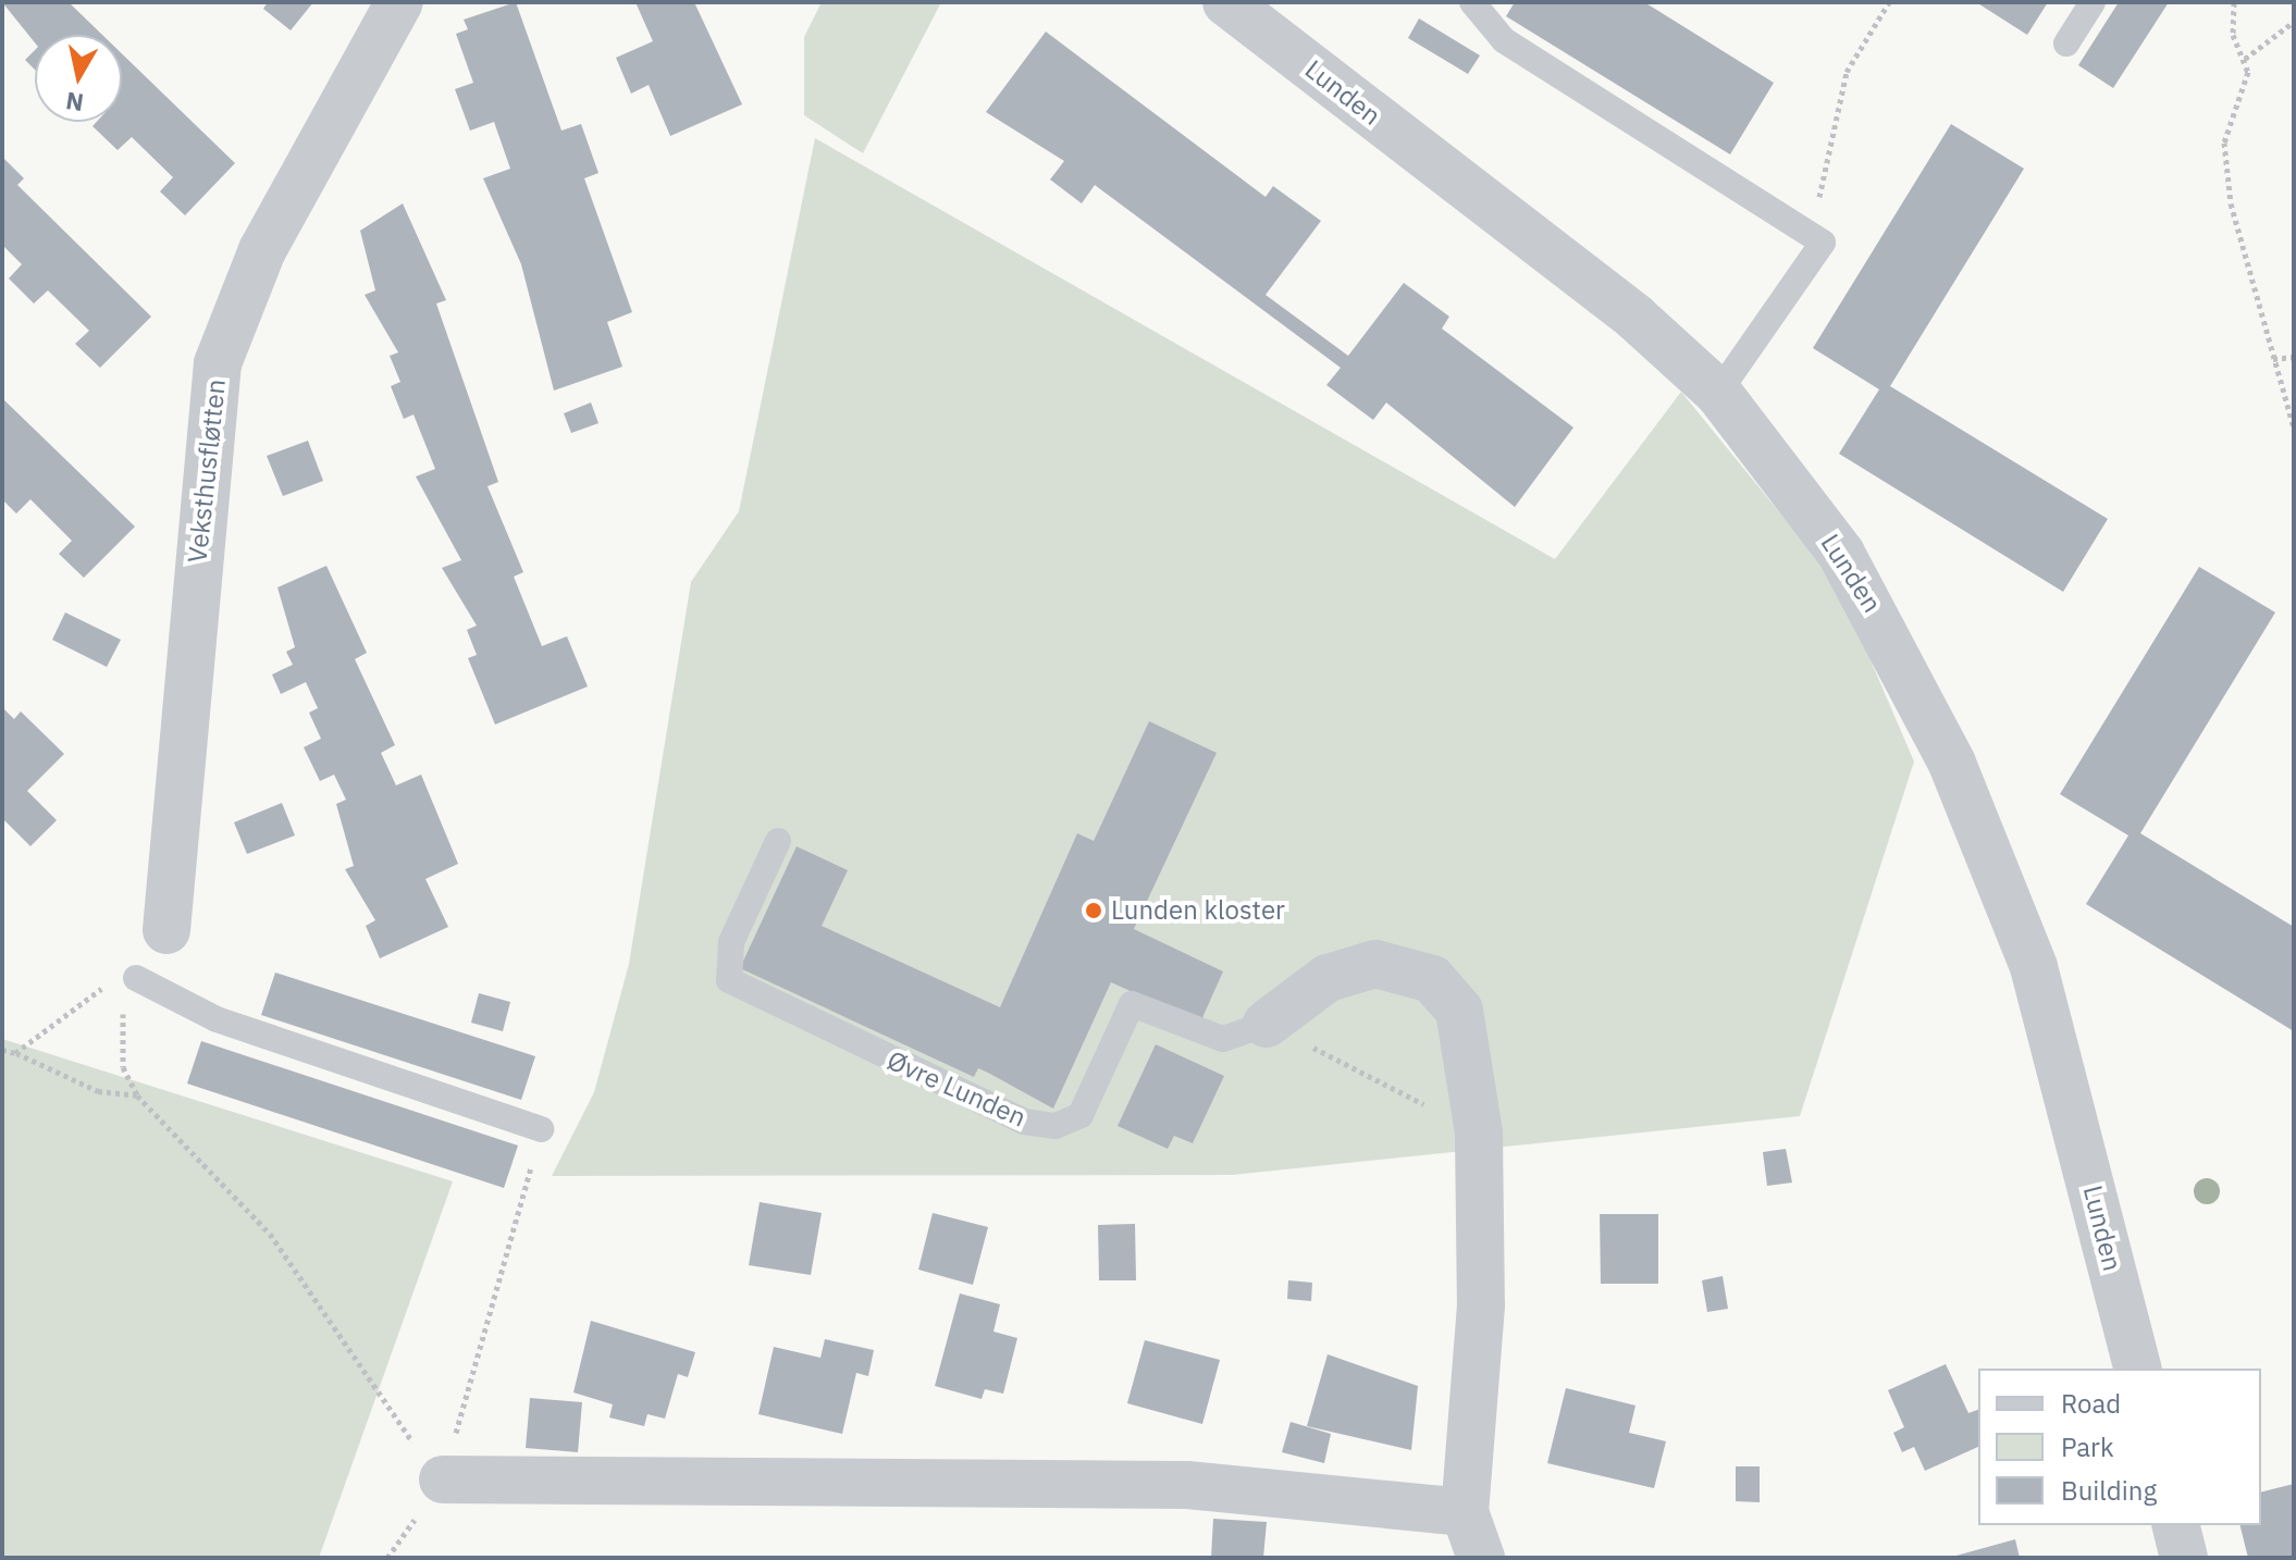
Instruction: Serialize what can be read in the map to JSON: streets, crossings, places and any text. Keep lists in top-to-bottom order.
{
  "streets": {
    "street": ["Lunden", "Veksthusfløtten", "Øvre Lunden"]
  },
  "places": ["Lunden kloster"],
  "legend": ["Road", "Park", "Building"],
  "north": "bottom"
}
